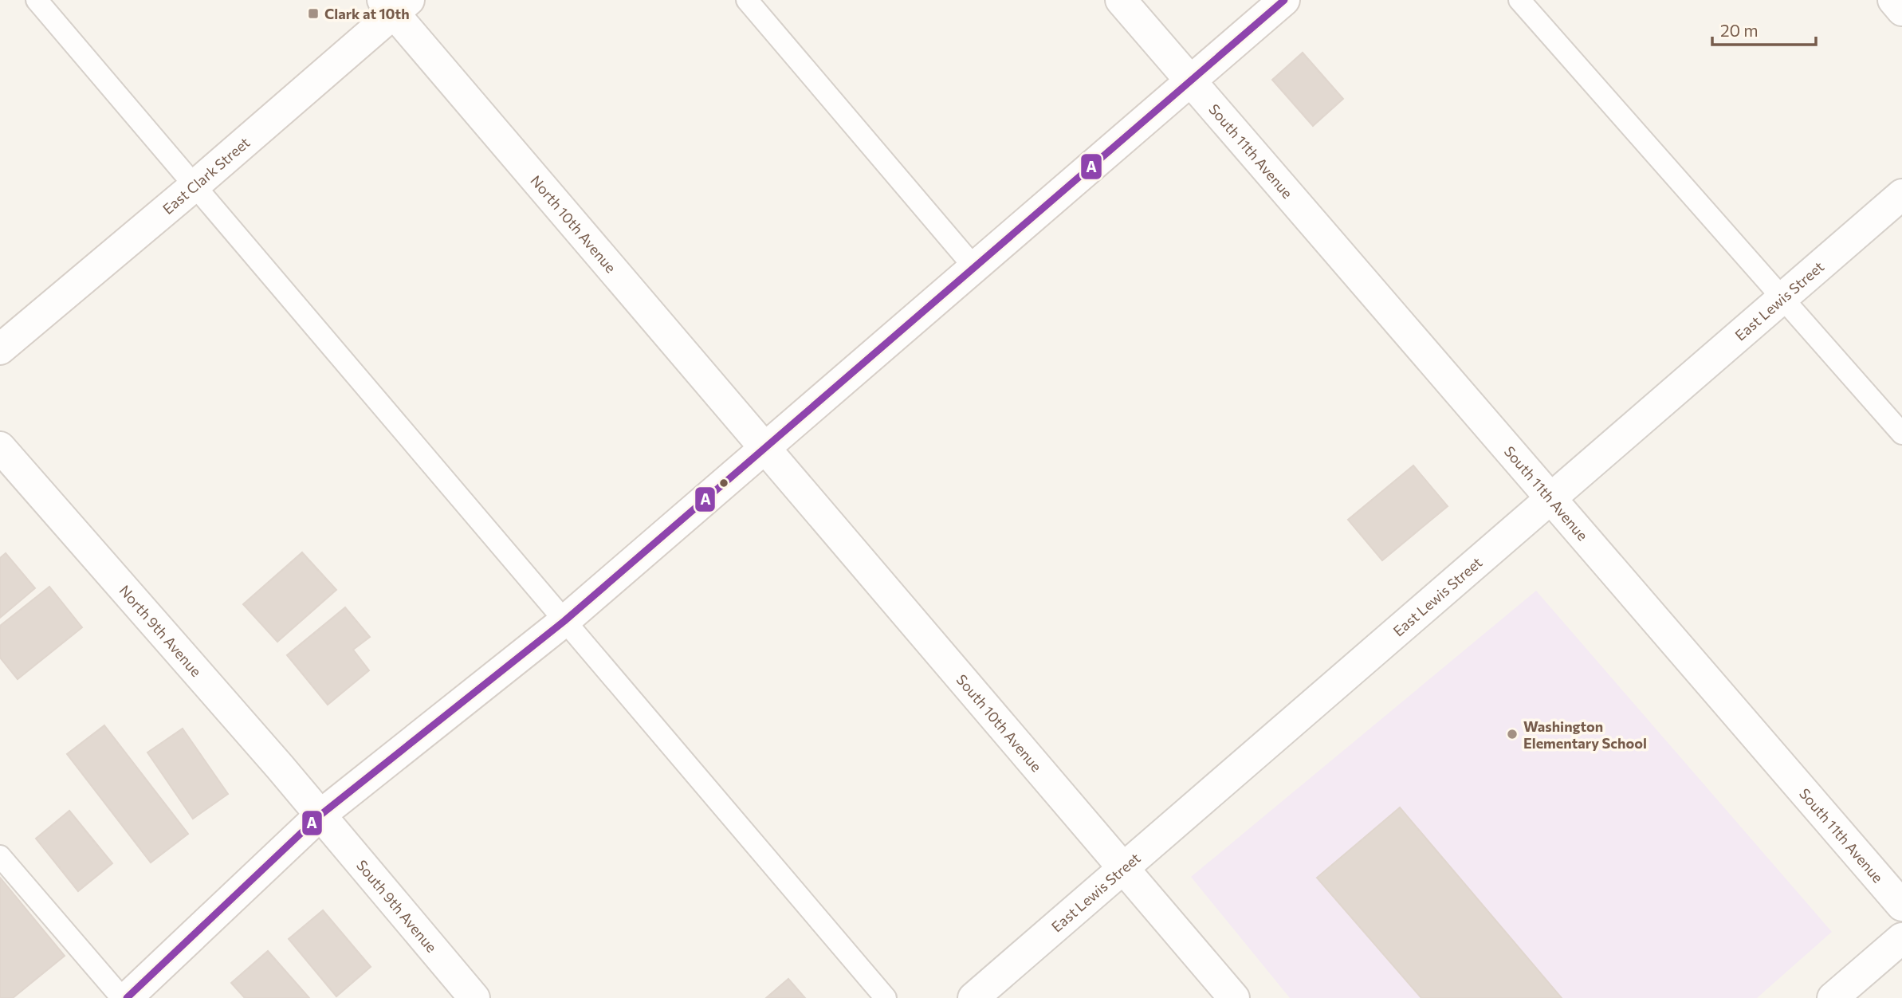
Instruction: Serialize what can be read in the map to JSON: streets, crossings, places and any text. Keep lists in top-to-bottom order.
{
  "streets": {
    "street": [
      "South 11th Avenue",
      "East Clark Street",
      "North 10th Avenue",
      "East Lewis Street",
      "North 9th Avenue",
      "South 10th Avenue",
      "South 9th Avenue"
    ]
  },
  "crossings": [
    ["South 11th Avenue", "East Lewis Street"],
    ["East Clark Street", "North 10th Avenue"],
    ["North 10th Avenue", "South 10th Avenue"],
    ["East Lewis Street", "South 10th Avenue"],
    ["North 9th Avenue", "South 9th Avenue"]
  ],
  "places": {
    "transit": ["Clark at 10th"],
    "other": ["Washington Elementary School"]
  },
  "lines": ["transit line A"],
  "scale_bar": "20 m"
}
